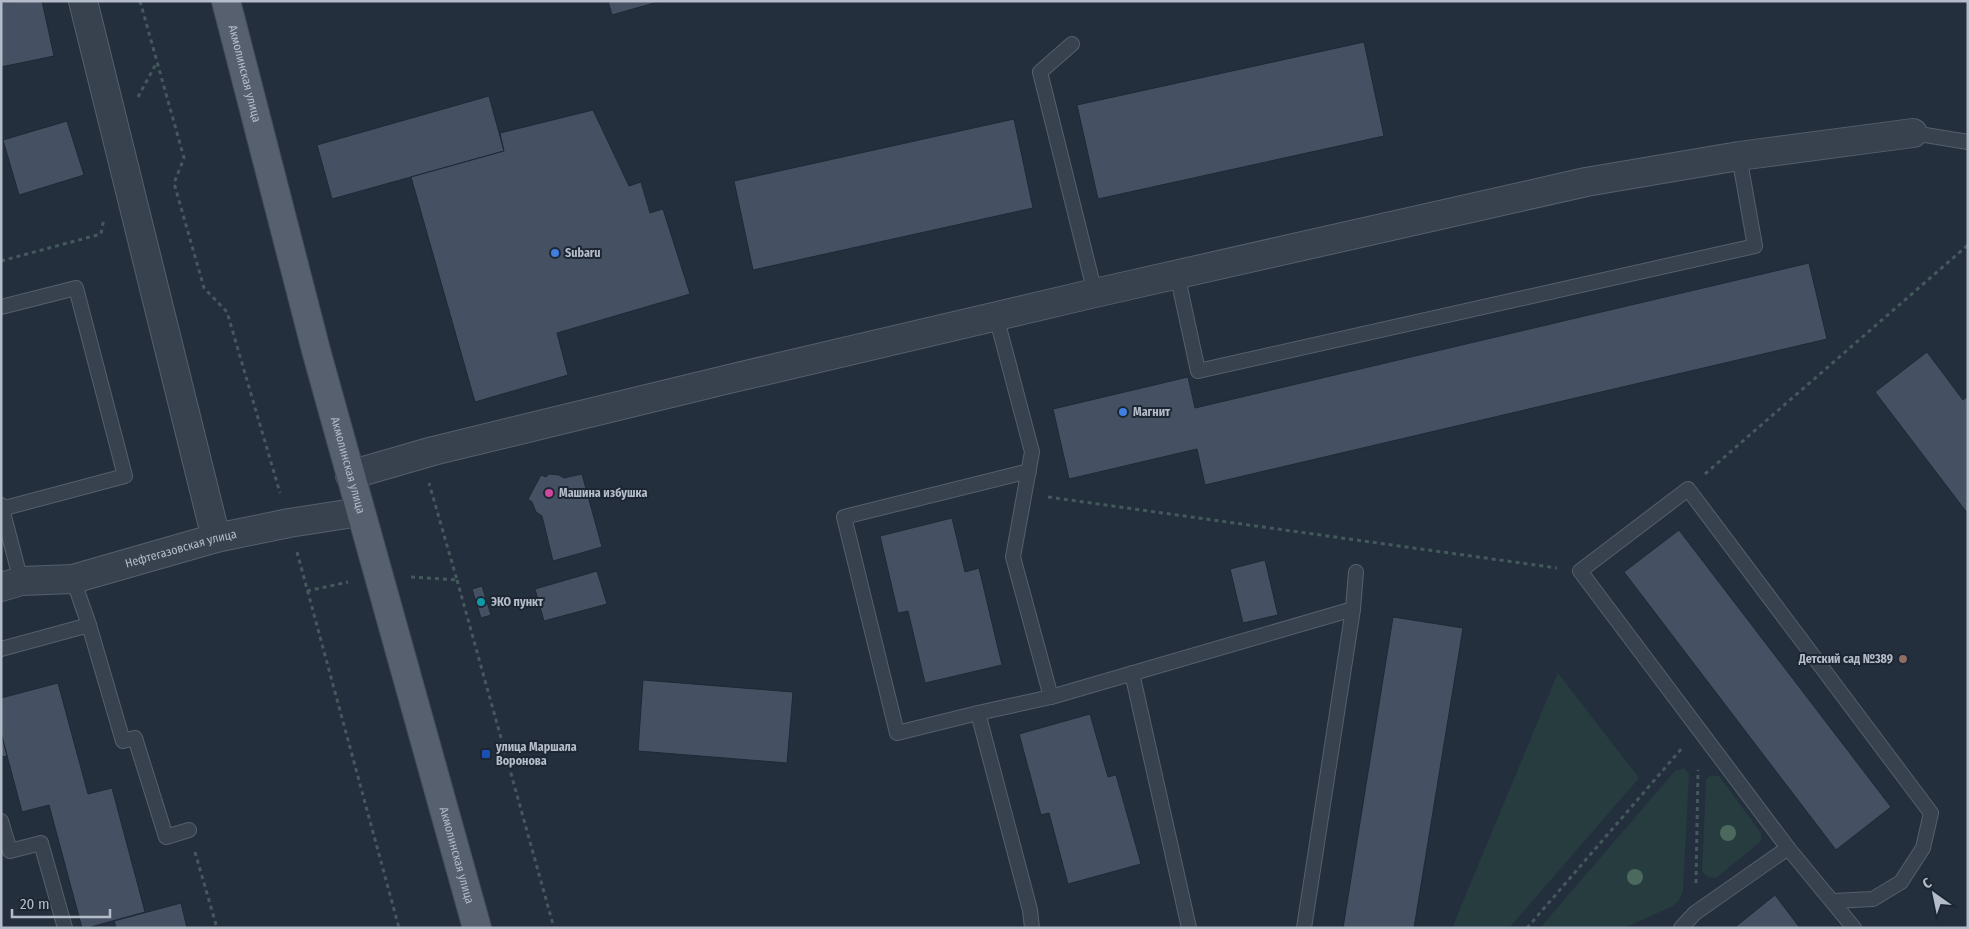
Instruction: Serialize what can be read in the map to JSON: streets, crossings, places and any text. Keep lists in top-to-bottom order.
{
  "streets": {
    "main road": ["Акмолинская улица"],
    "street": ["Нефтегазовская улица"]
  },
  "crossings": [
    ["Акмолинская улица", "Нефтегазовская улица"]
  ],
  "places": {
    "other": [
      "Subaru",
      "Магнит",
      "Машина избушка",
      "ЭКО пункт",
      "Детский сад №389"
    ],
    "transit": ["улица Маршала Воронова"]
  },
  "scale_bar": "20 m",
  "north": "top left"
}
